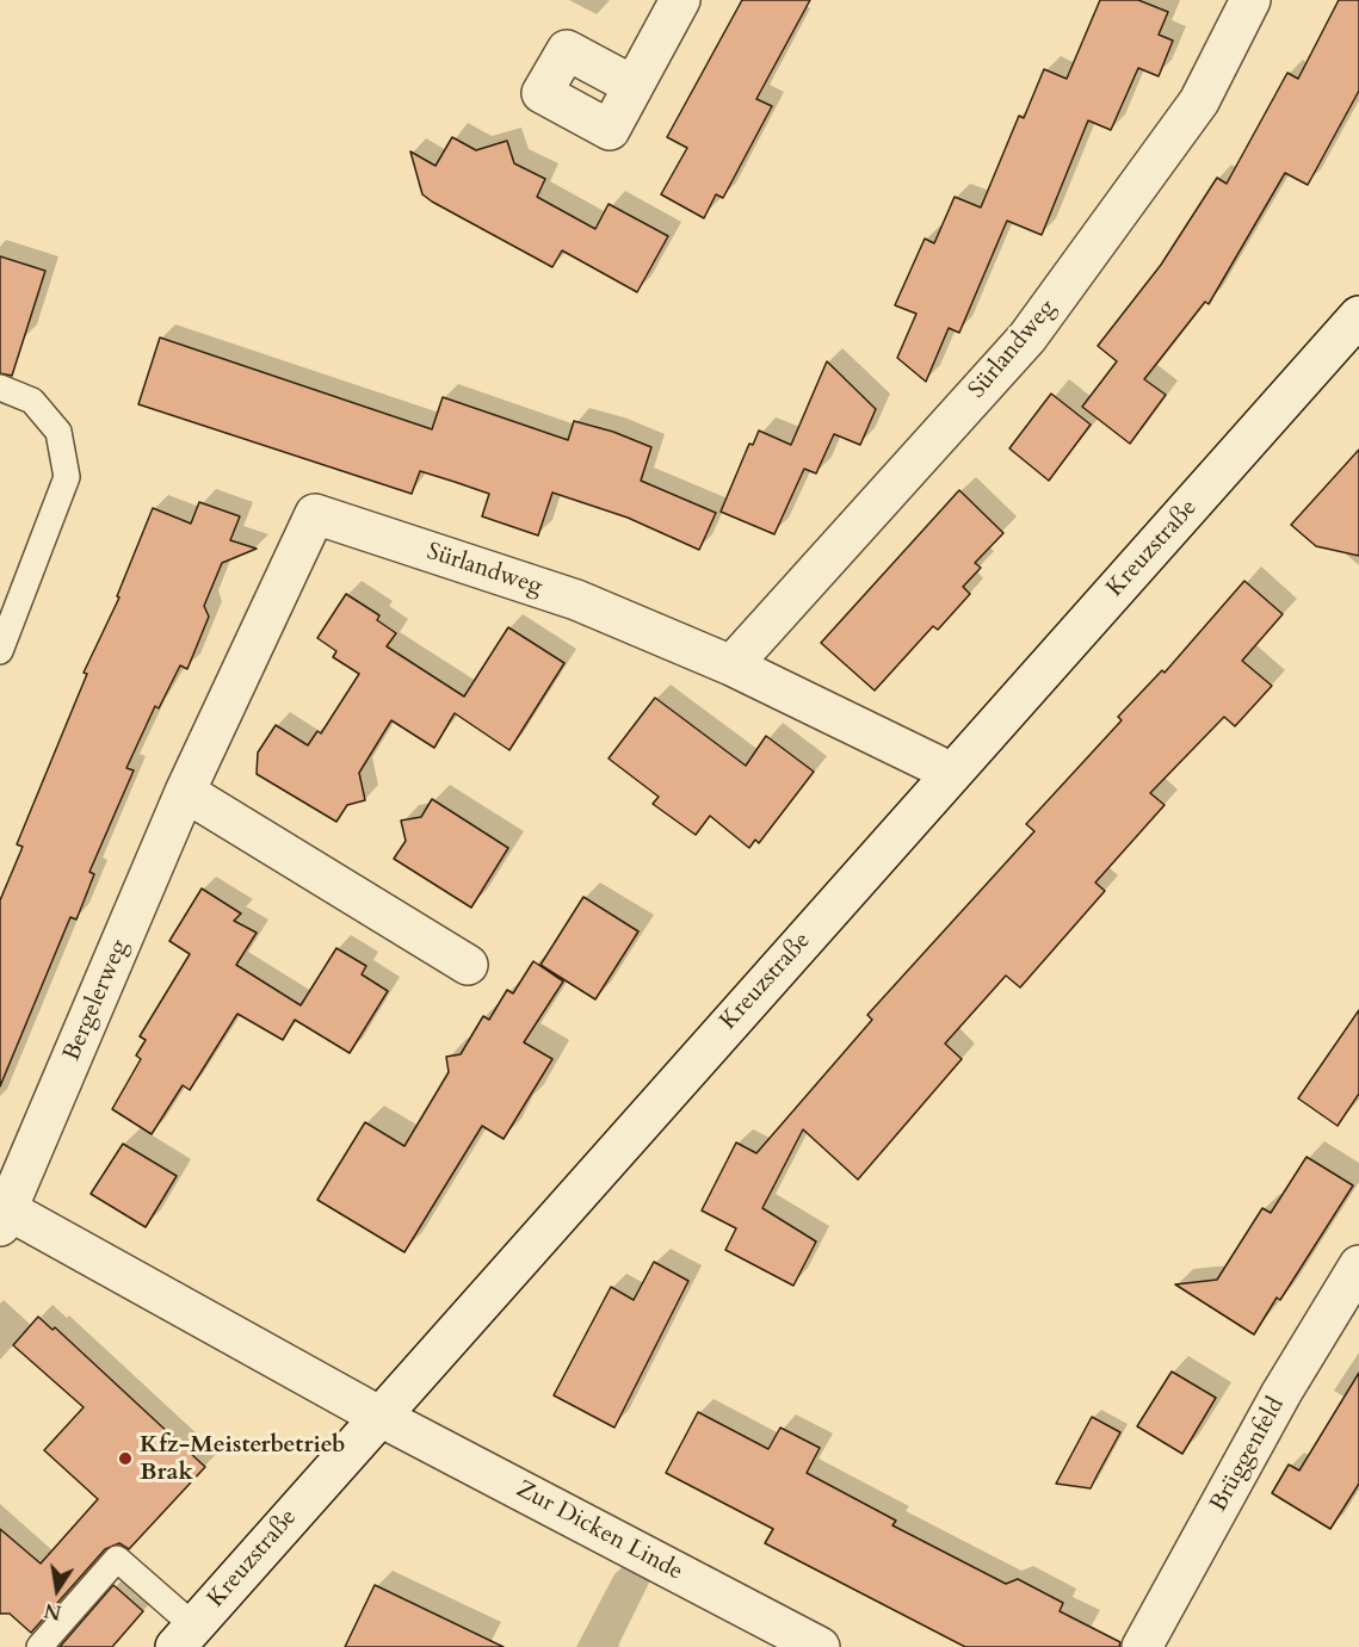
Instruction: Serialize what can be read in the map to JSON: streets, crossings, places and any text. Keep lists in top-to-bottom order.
{
  "streets": {
    "street": [
      "Sürlandweg",
      "Kreuzstraße",
      "Bergelerweg",
      "Brüggenfeld",
      "Zur Dicken Linde"
    ]
  },
  "crossings": [
    ["Sürlandweg", "Kreuzstraße"],
    ["Sürlandweg", "Bergelerweg"],
    ["Kreuzstraße", "Bergelerweg"],
    ["Kreuzstraße", "Zur Dicken Linde"],
    ["Bergelerweg", "Zur Dicken Linde"]
  ],
  "places": ["Kfz-Meisterbetrieb Brak"],
  "north": "bottom"
}
